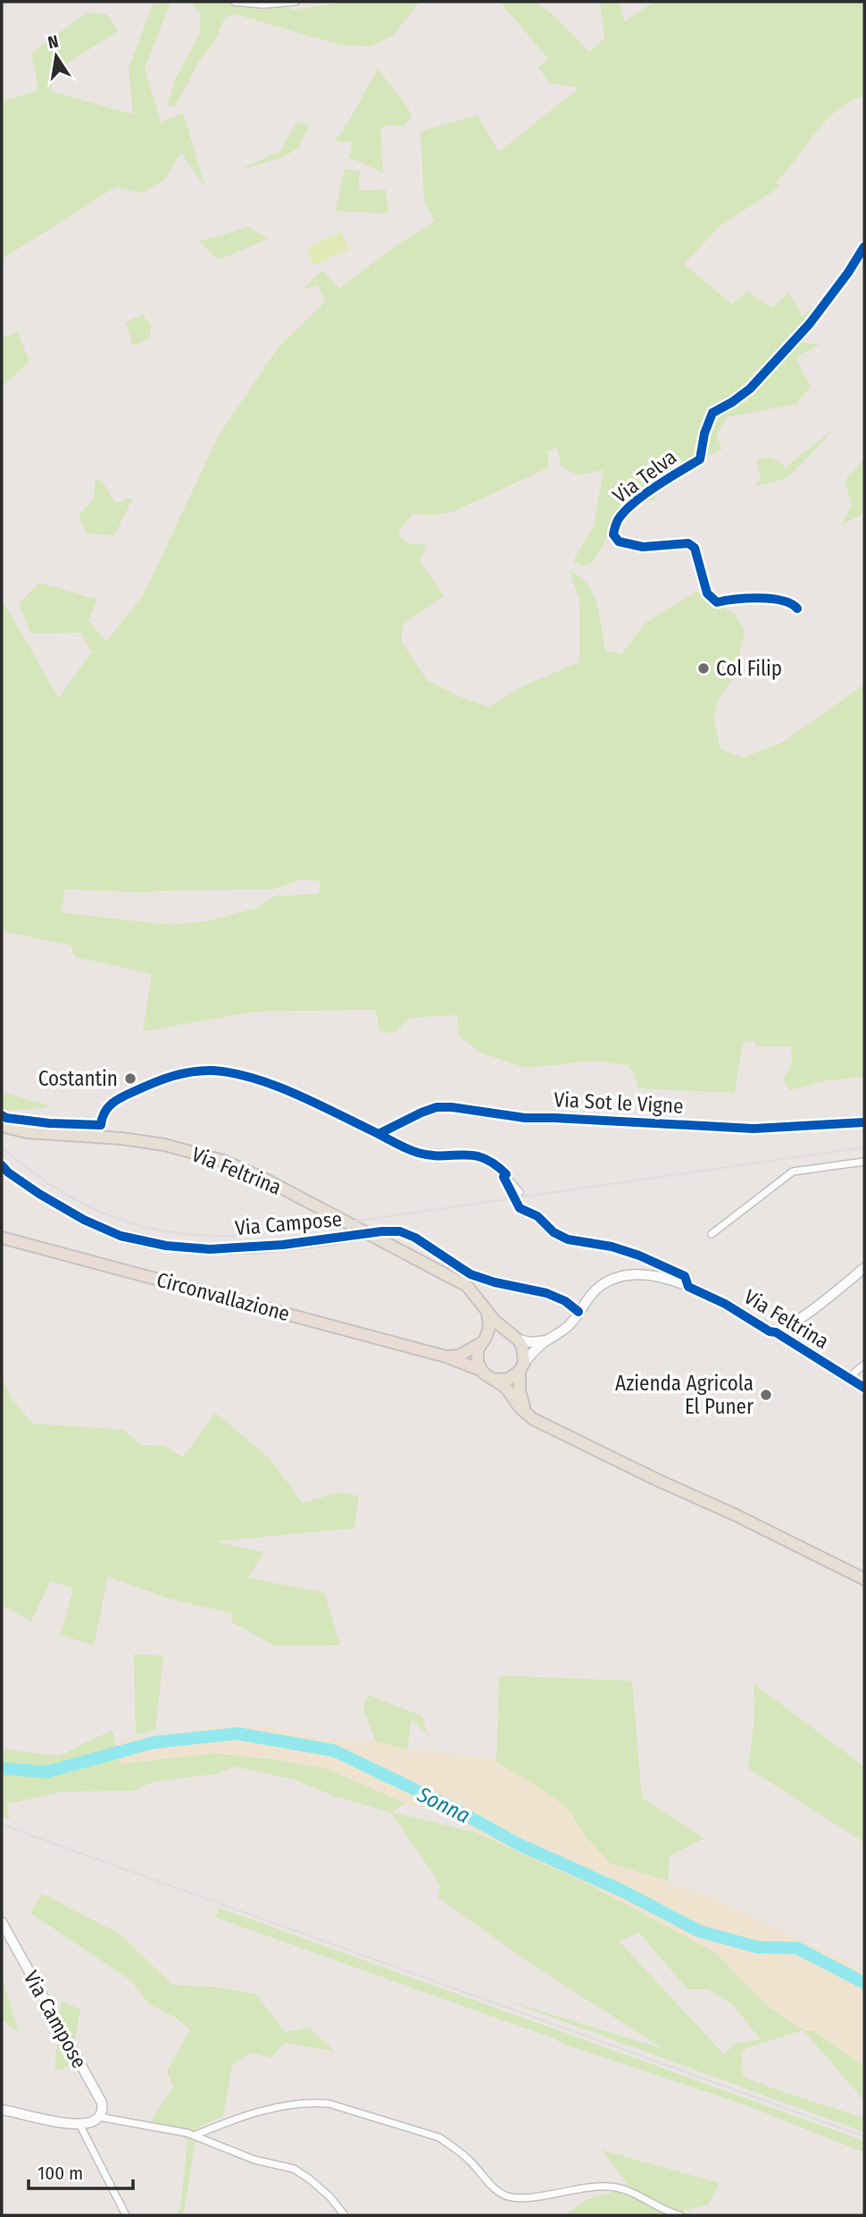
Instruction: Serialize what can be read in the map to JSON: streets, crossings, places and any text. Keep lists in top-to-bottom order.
{
  "streets": {
    "highway": ["Circonvallazione"],
    "main road": ["Via Feltrina"],
    "street": ["Via Telva", "Via Sot le Vigne", "Via Campose"]
  },
  "crossings": [
    ["Via Feltrina", "Via Campose"],
    ["Via Feltrina", "Circonvallazione"]
  ],
  "water": ["Sonna"],
  "places": ["Col Filip", "Costantin", "Azienda Agricola El Puner"],
  "scale_bar": "100 m",
  "north": "top"
}
